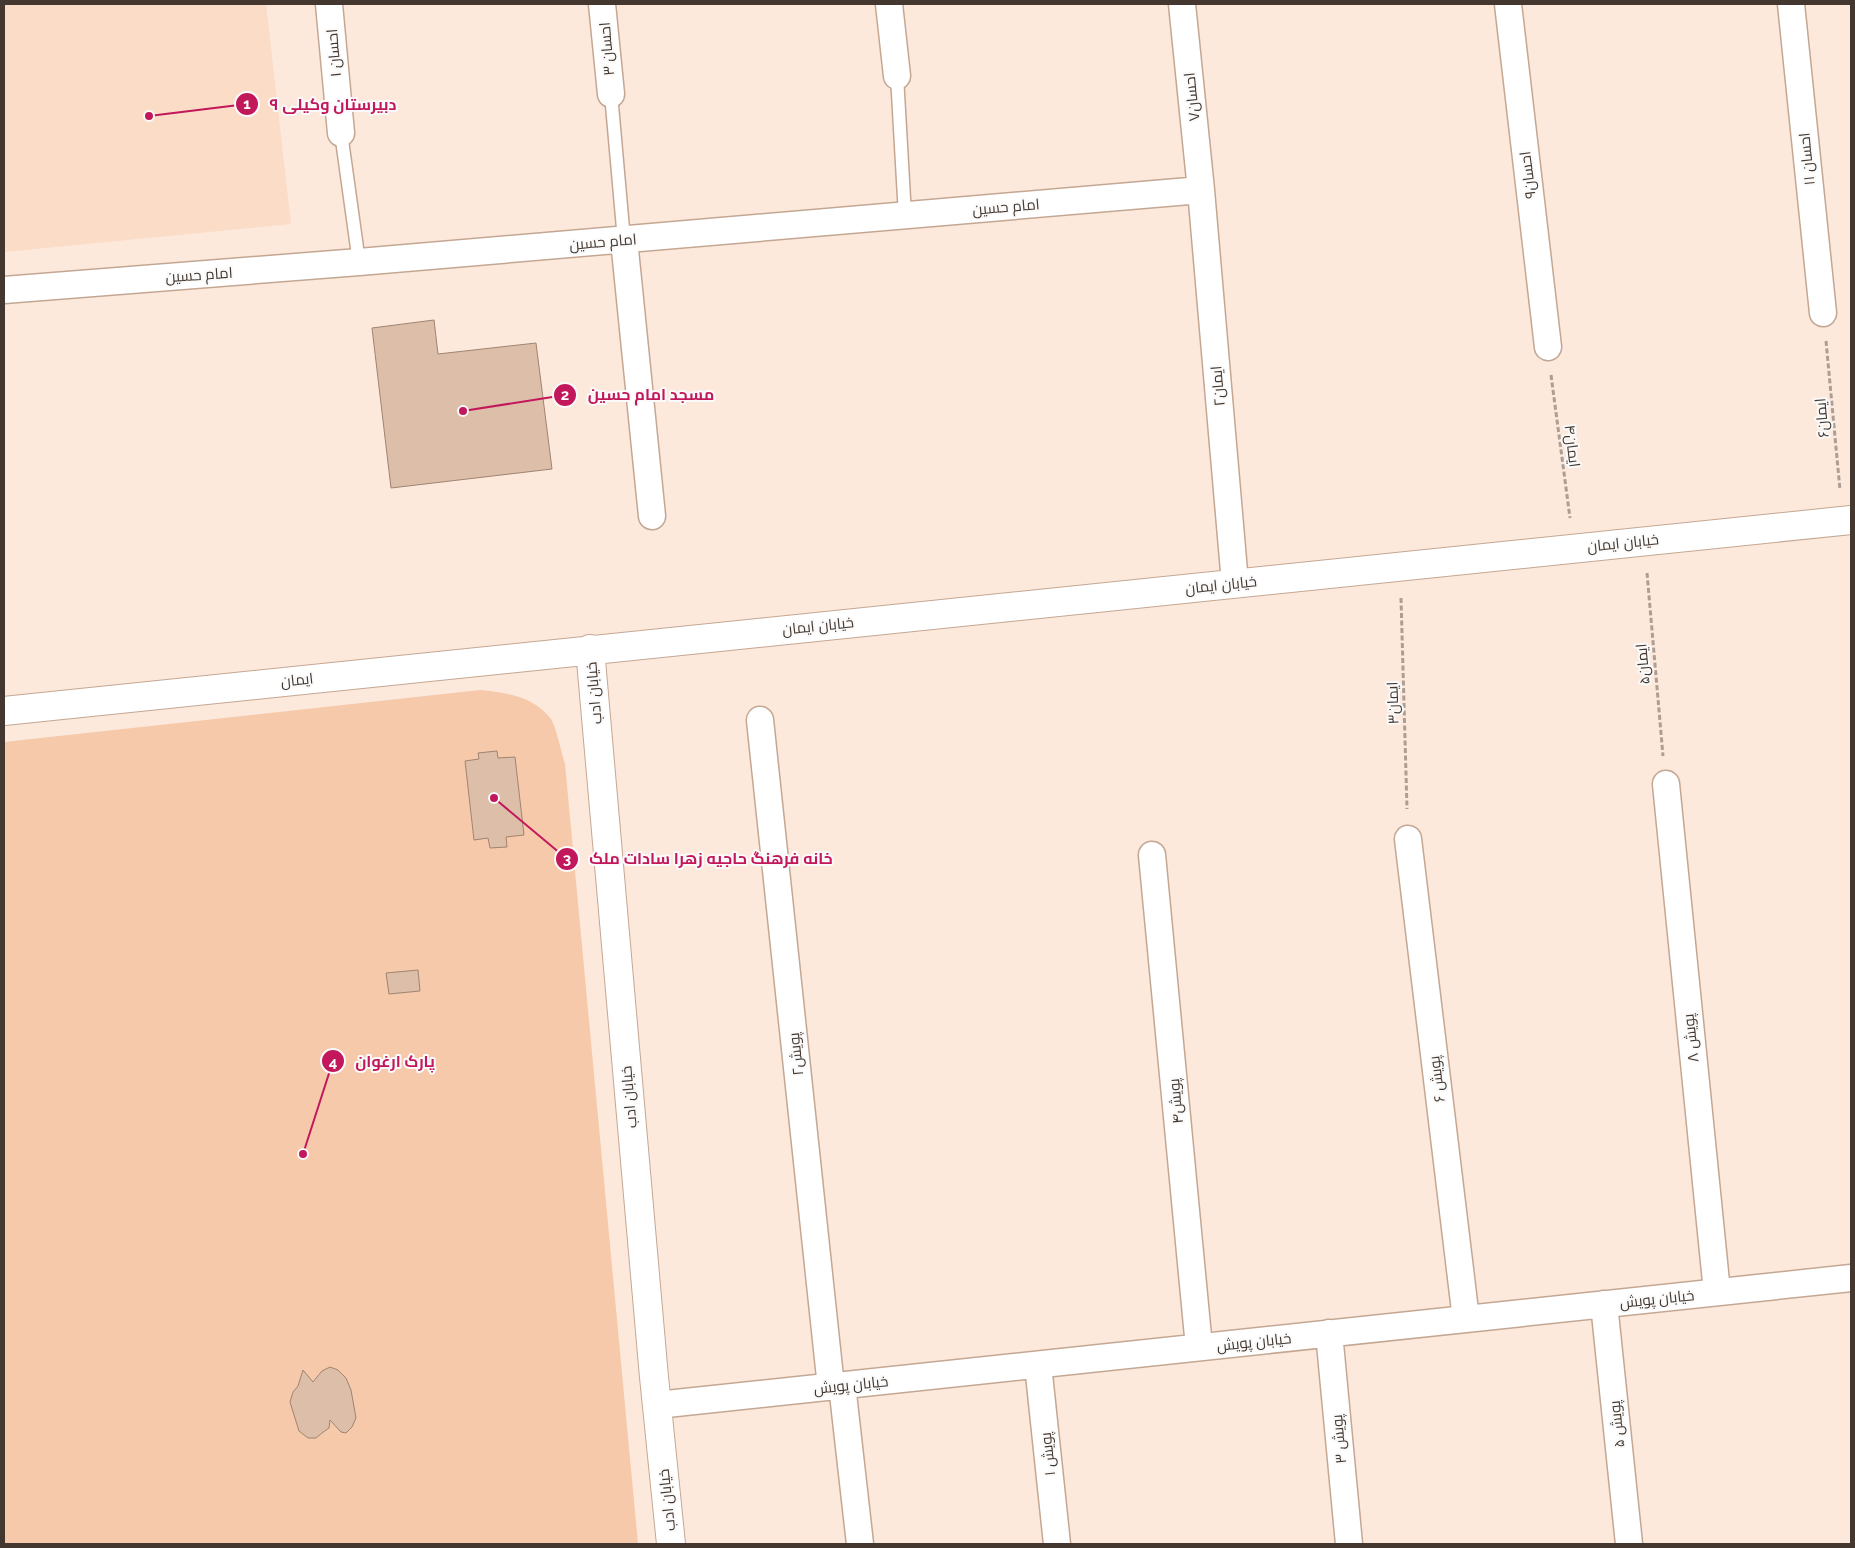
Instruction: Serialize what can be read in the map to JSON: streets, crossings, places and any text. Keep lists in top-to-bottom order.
{
  "streets": {
    "street": [
      "احسان ۳",
      "احسان ۱",
      "احسان۷",
      "احسان ۱۱",
      "احسان۹",
      "امام حسین",
      "ایمان۲",
      "خیابان ایمان",
      "ایمان",
      "خیابان ادب",
      "پویش ۸",
      "پویش۲",
      "پویش ۶",
      "پویش۴",
      "خیابان پویش",
      "پویش ۵",
      "پویش ۳",
      "پویش ۱"
    ],
    "path": [
      "ایمان۶",
      "ایمان۴",
      "ایمان۵",
      "ایمان۳"
    ]
  },
  "crossings": [
    ["احسان۷", "امام حسین"],
    ["احسان۷", "ایمان۲"],
    ["احسان ۱۱", "ایمان۶"],
    ["احسان۹", "ایمان۴"],
    ["امام حسین", "ایمان۲"],
    ["ایمان۲", "خیابان ایمان"],
    ["ایمان۶", "خیابان ایمان"],
    ["ایمان۴", "خیابان ایمان"],
    ["خیابان ایمان", "ایمان۵"],
    ["خیابان ایمان", "ایمان"],
    ["خیابان ایمان", "خیابان ادب"],
    ["خیابان ایمان", "ایمان۳"],
    ["ایمان۵", "پویش ۸"],
    ["ایمان", "خیابان ادب"],
    ["خیابان ادب", "خیابان پویش"],
    ["ایمان۳", "پویش ۶"],
    ["پویش ۸", "خیابان پویش"],
    ["پویش۲", "خیابان پویش"],
    ["پویش ۶", "خیابان پویش"],
    ["پویش۴", "خیابان پویش"],
    ["خیابان پویش", "پویش ۵"],
    ["خیابان پویش", "پویش ۳"],
    ["خیابان پویش", "پویش ۱"]
  ],
  "places": [
    "دبیرستان وکیلی ۹",
    "مسجد امام حسین",
    "خانه فرهنگ حاجیه زهرا سادات ملک",
    "پارک ارغوان"
  ]
}
